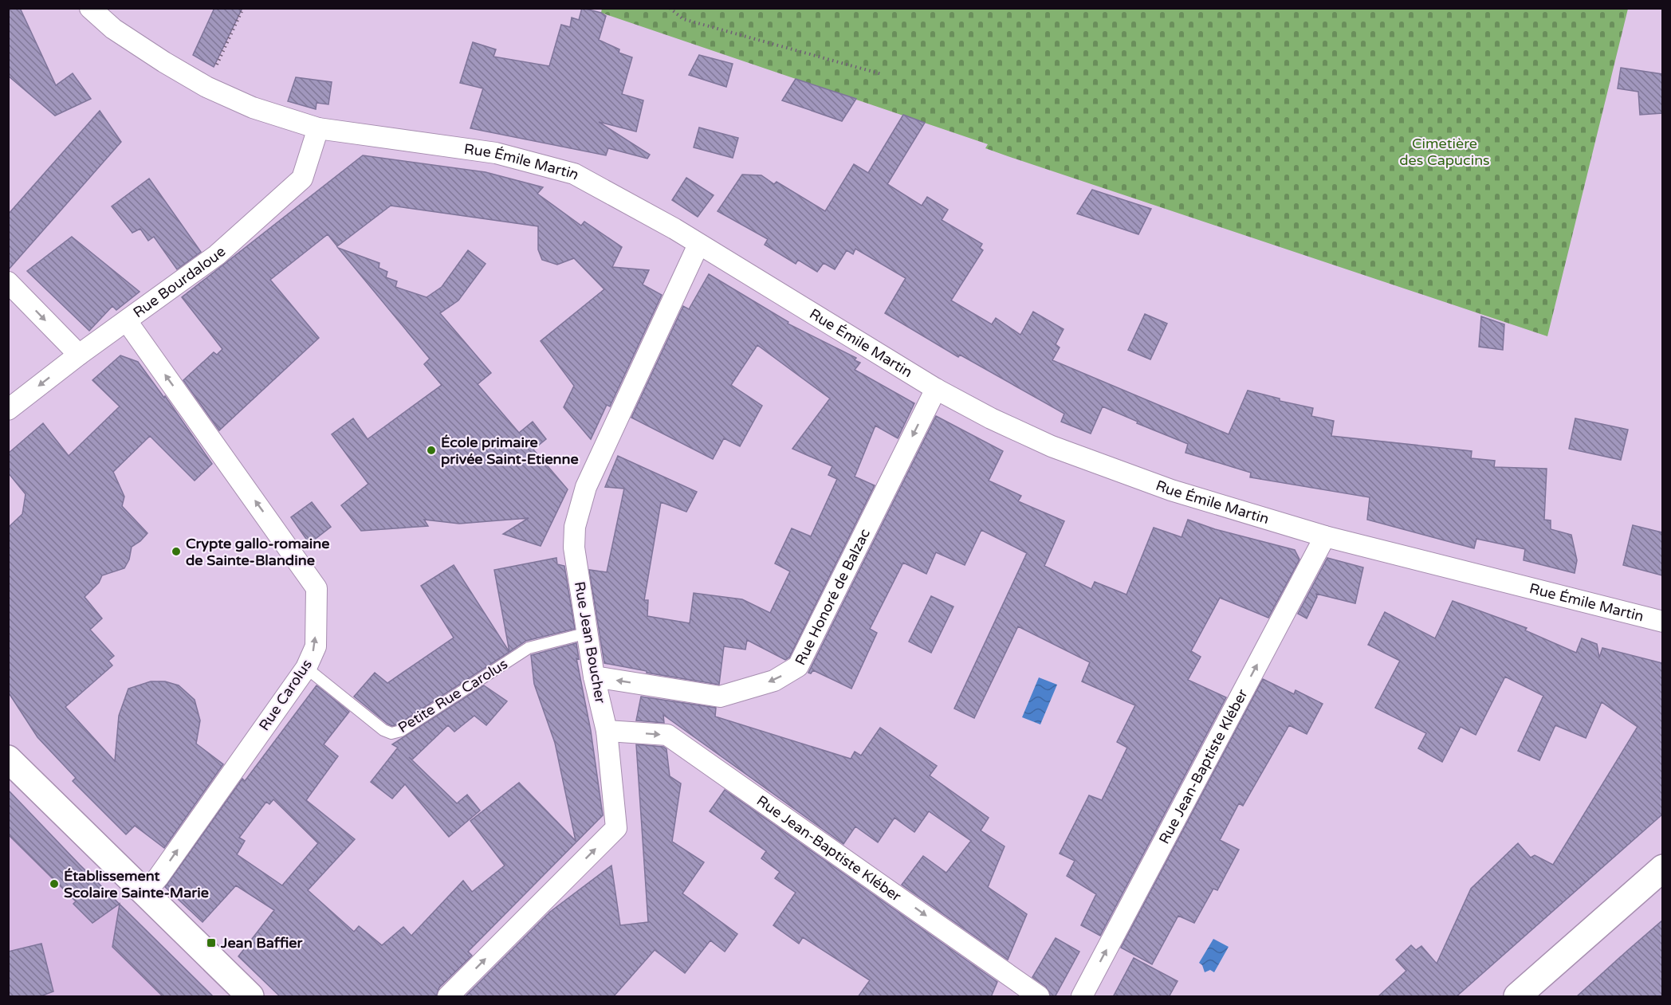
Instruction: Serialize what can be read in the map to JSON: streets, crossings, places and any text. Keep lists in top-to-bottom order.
{
  "streets": {
    "street": [
      "Rue Émile Martin",
      "Rue Bourdaloue",
      "Rue Honoré de Balzac",
      "Rue Jean Boucher",
      "Rue Carolus",
      "Rue Jean-Baptiste Kléber"
    ],
    "lane": ["Petite Rue Carolus"]
  },
  "crossings": [
    ["Rue Émile Martin", "Rue Bourdaloue"],
    ["Rue Émile Martin", "Rue Honoré de Balzac"],
    ["Rue Émile Martin", "Rue Jean Boucher"],
    ["Rue Émile Martin", "Rue Jean-Baptiste Kléber"],
    ["Rue Bourdaloue", "Rue Carolus"],
    ["Rue Honoré de Balzac", "Rue Jean Boucher"],
    ["Rue Jean Boucher", "Petite Rue Carolus"],
    ["Rue Jean Boucher", "Rue Jean-Baptiste Kléber"],
    ["Rue Carolus", "Petite Rue Carolus"]
  ],
  "one_way": ["Rue Honoré de Balzac", "Rue Jean Boucher", "Rue Carolus"],
  "parks": ["Cimetière des Capucins"],
  "places": {
    "other": ["École primaire privée Saint-Etienne", "Crypte gallo-romaine de Sainte-Blandine", "Établissement Scolaire Sainte-Marie"],
    "transit": ["Jean Baffier"]
  }
}
